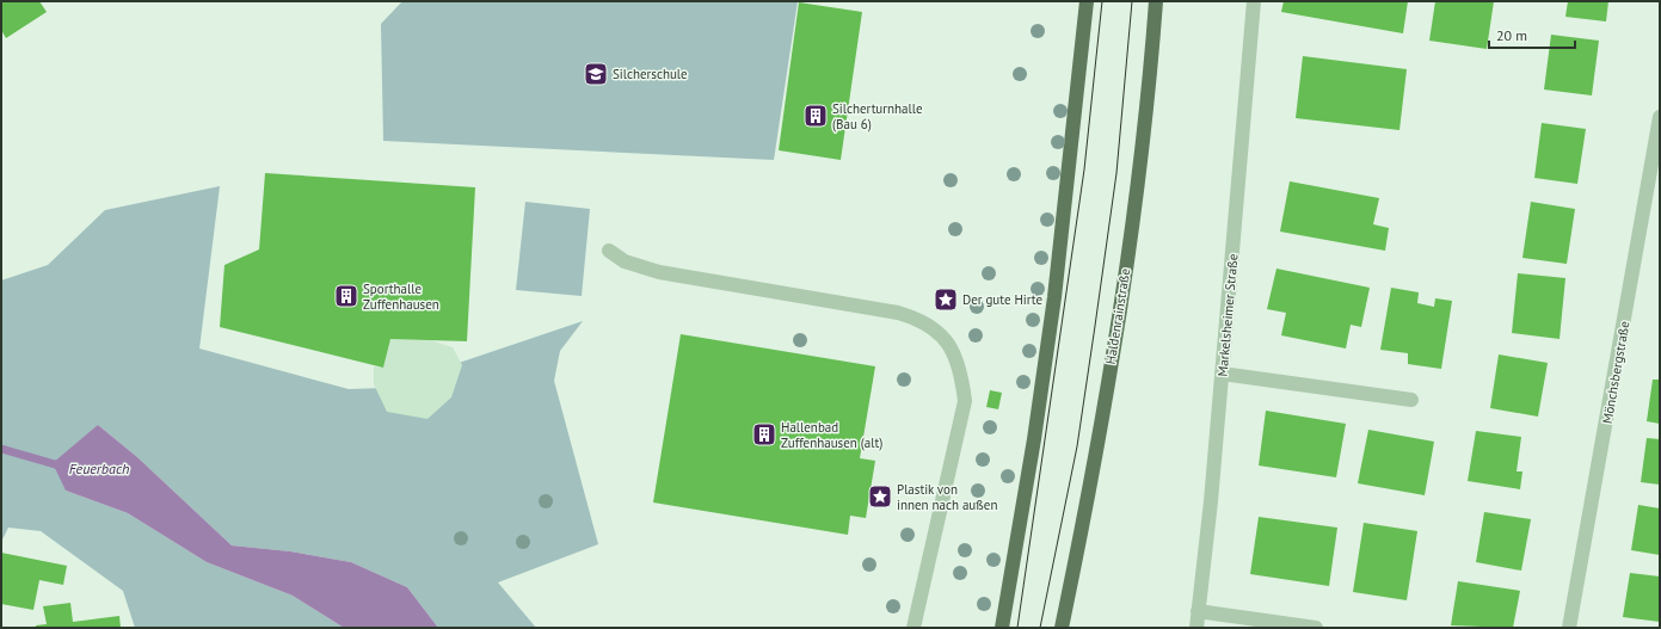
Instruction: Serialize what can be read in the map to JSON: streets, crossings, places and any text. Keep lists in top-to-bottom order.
{
  "streets": {
    "main road": ["Haldenrainstraße"],
    "street": ["Markelsheimer Straße", "Mönchsbergstraße"]
  },
  "water": ["Feuerbach"],
  "places": {
    "school or university": ["Silcherschule"],
    "building": ["Silcherturnhalle (Bau 6)", "Sporthalle Zuffenhausen", "Hallenbad Zuffenhausen (alt)"],
    "place": ["Der gute Hirte", "Plastik von innen nach außen"]
  },
  "scale_bar": "20 m"
}
